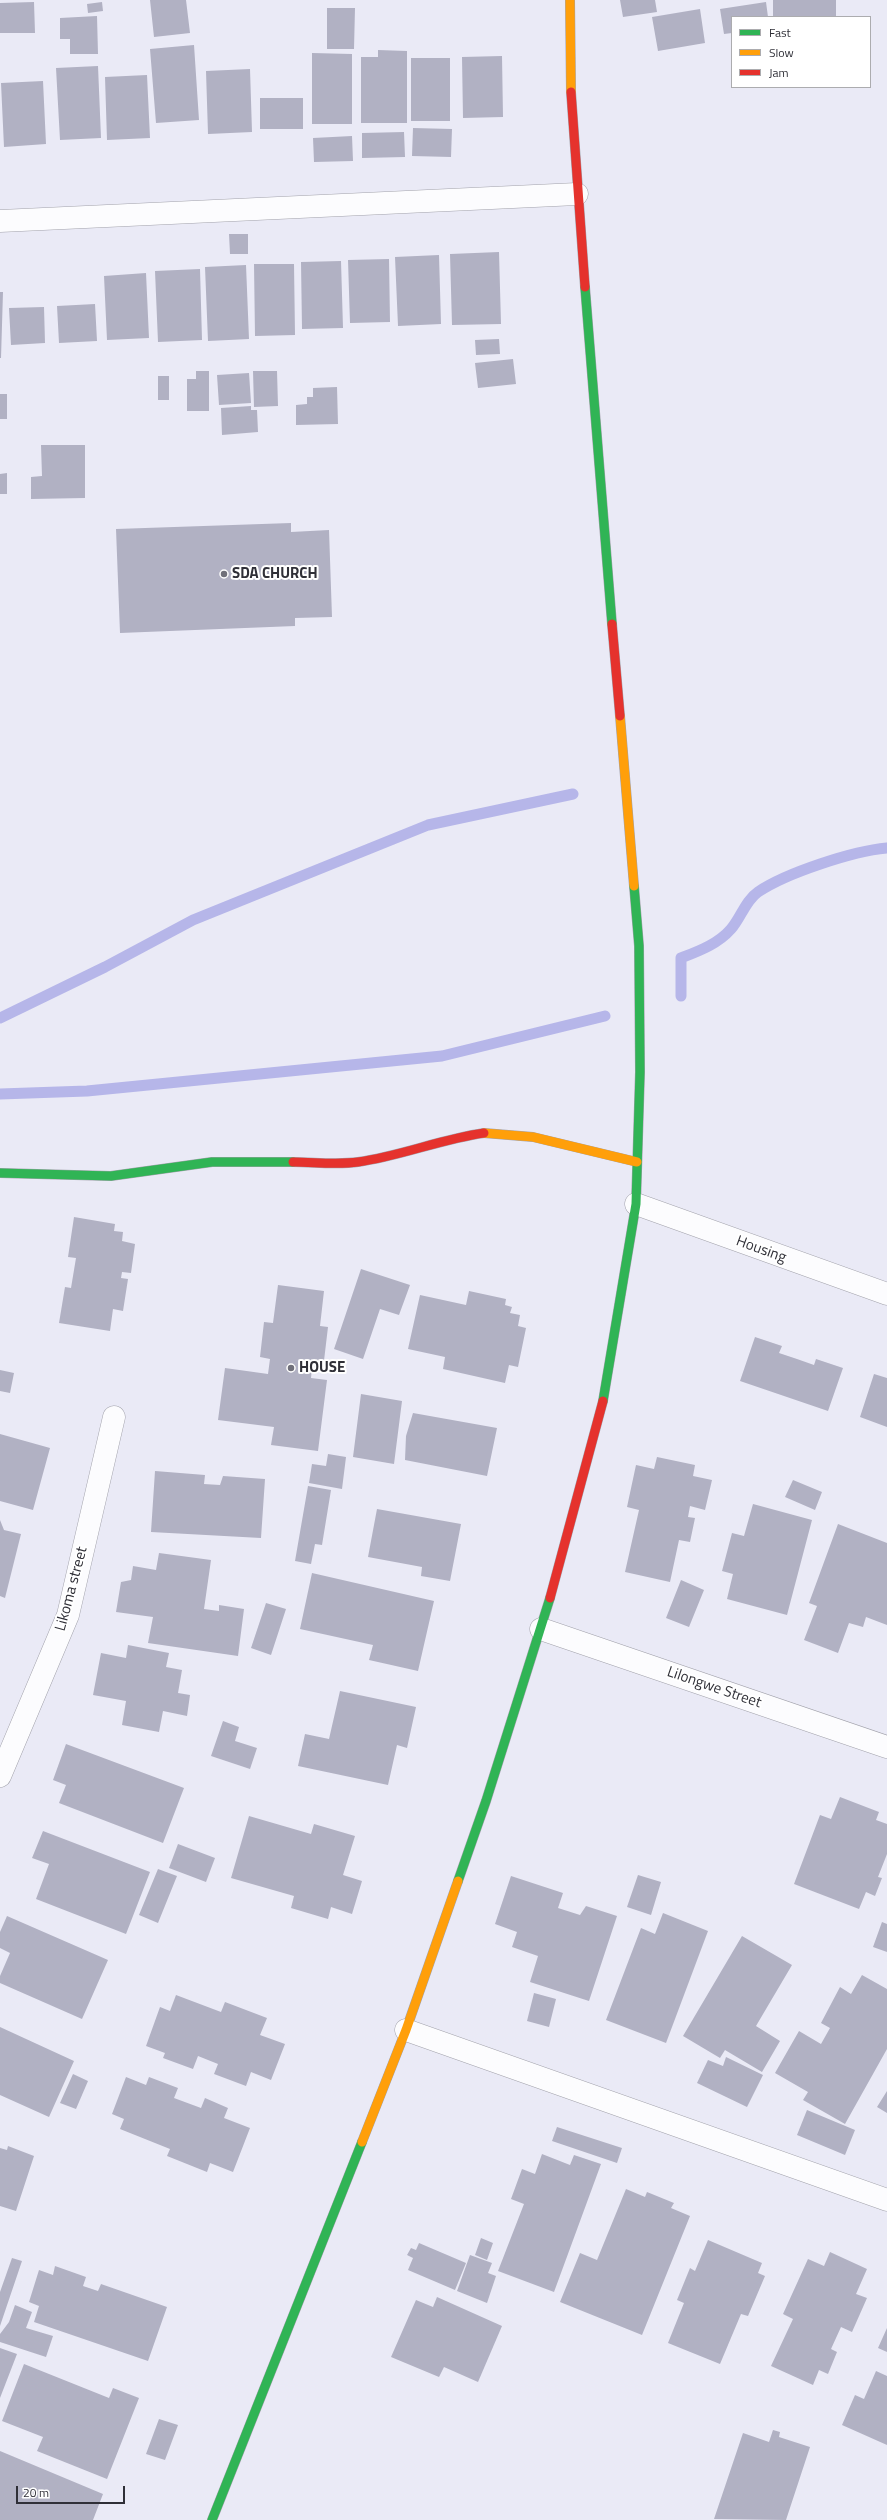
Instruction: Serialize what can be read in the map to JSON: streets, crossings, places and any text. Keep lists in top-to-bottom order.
{
  "streets": {
    "street": ["Housing", "Likoma street", "Lilongwe Street"]
  },
  "places": ["SDA CHURCH", "HOUSE"],
  "legend": ["Fast", "Slow", "Jam"],
  "scale_bar": "20 m"
}
